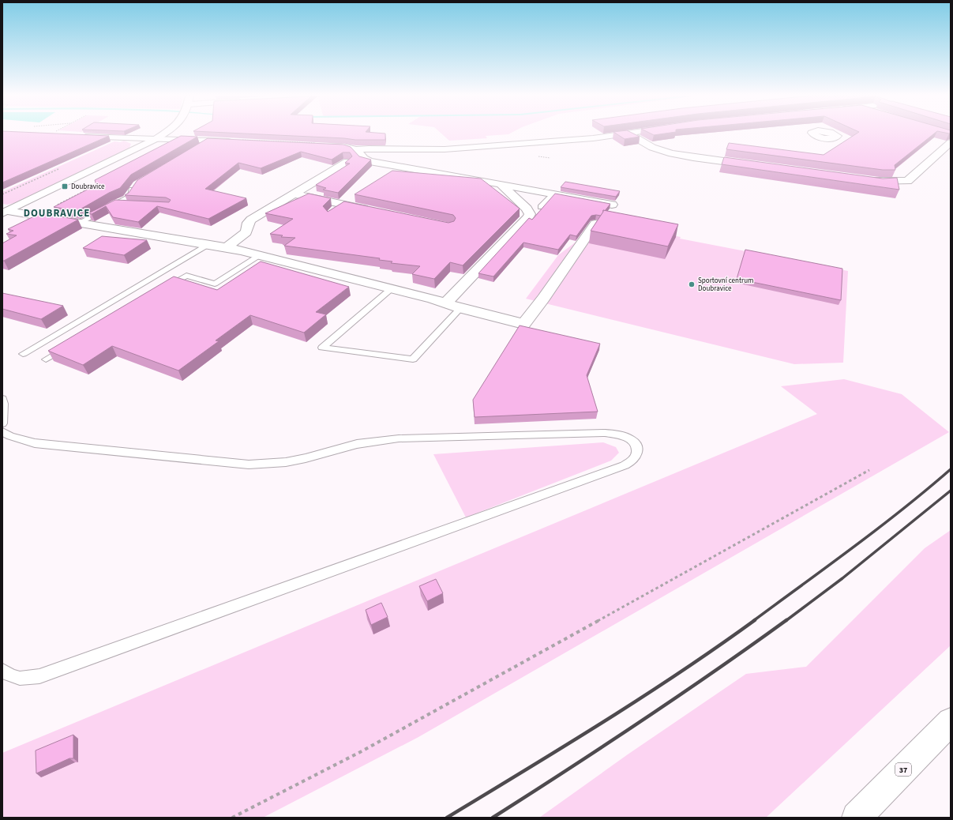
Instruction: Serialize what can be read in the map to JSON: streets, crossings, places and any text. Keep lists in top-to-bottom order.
{
  "streets": {
    "main road": ["37"]
  },
  "districts": ["DOUBRAVICE"],
  "places": {
    "transit": ["Doubravice"],
    "other": ["Sportovní centrum Doubravice"]
  }
}
